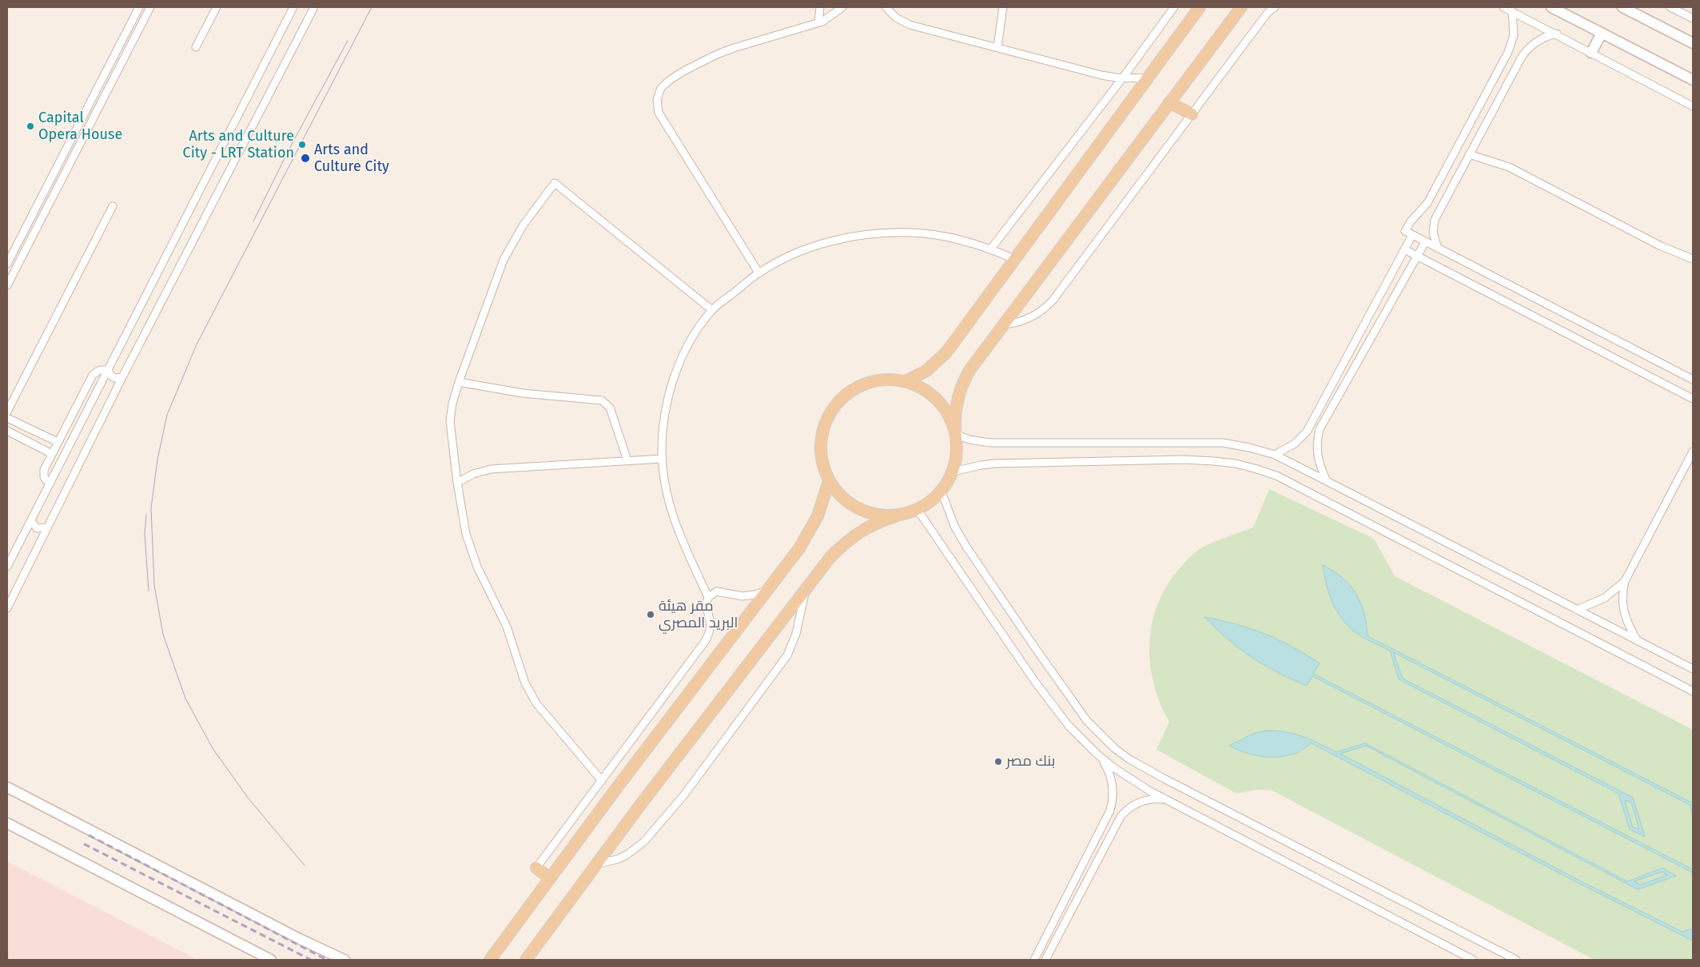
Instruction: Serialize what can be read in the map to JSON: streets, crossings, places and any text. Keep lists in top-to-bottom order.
{
  "places": [
    "Capital Opera House",
    "Arts and Culture City - LRT Station",
    "Arts and Culture City",
    "مقر هيئة البريد المصري",
    "بنك مصر"
  ]
}
